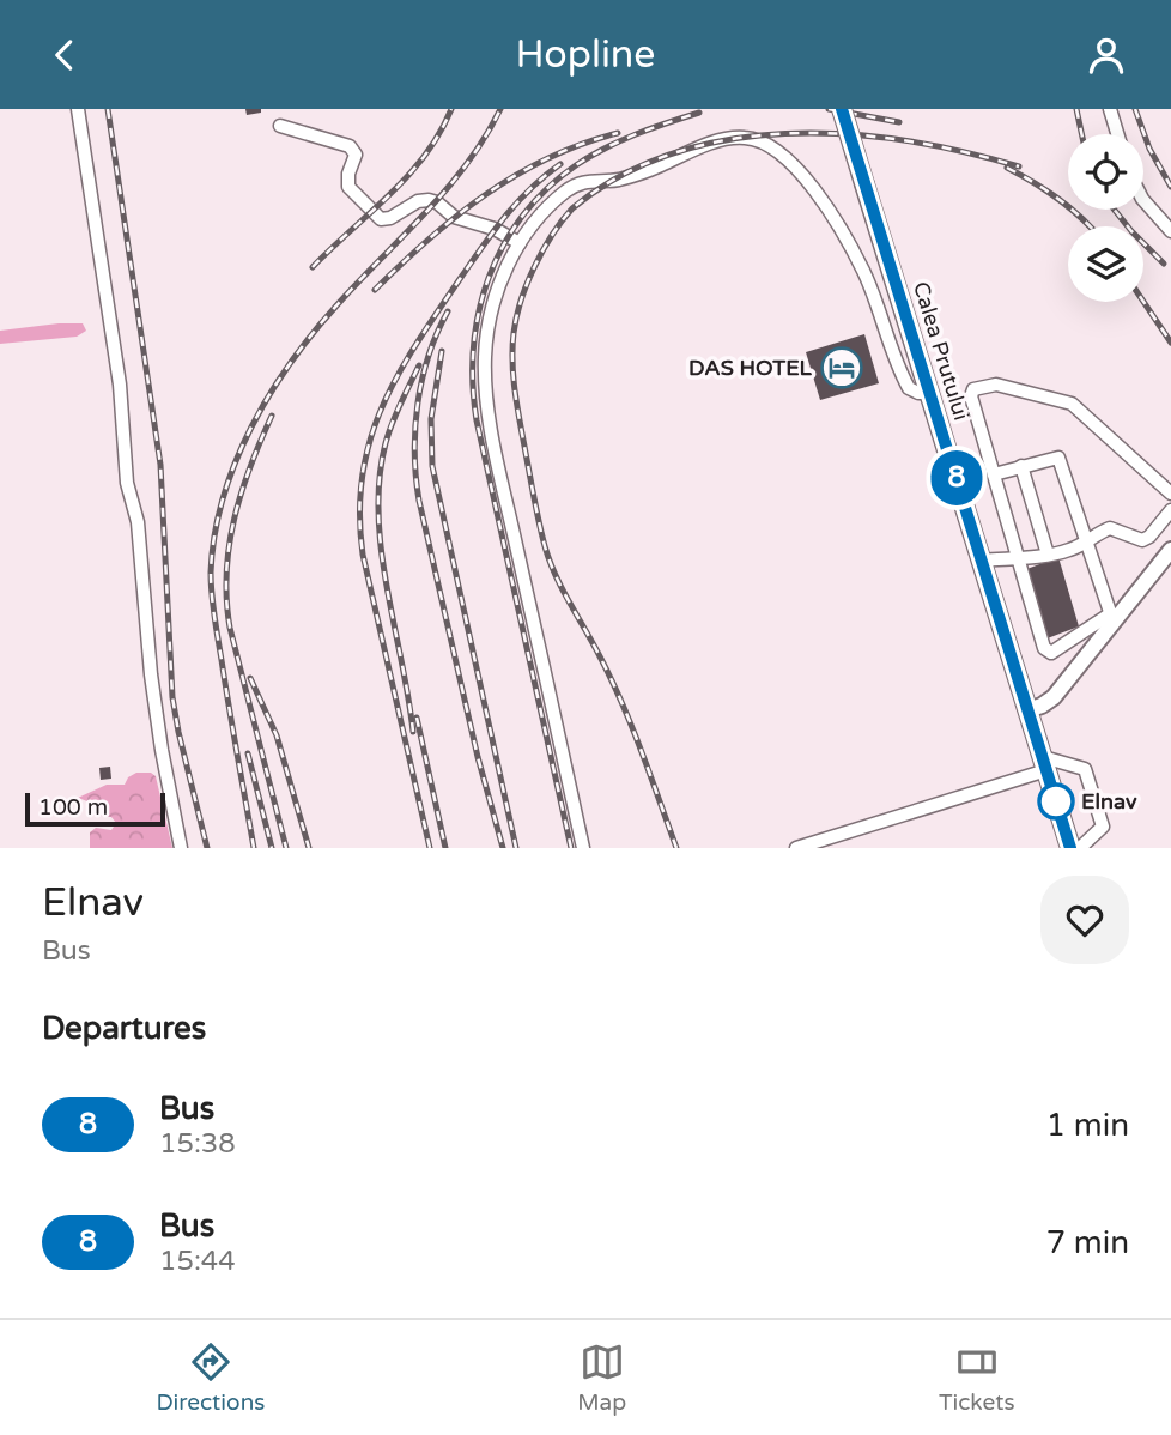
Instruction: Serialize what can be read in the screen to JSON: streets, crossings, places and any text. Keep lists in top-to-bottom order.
{
  "streets": {
    "highway": ["Calea Prutului"]
  },
  "places": {
    "hotel": ["DAS HOTEL"],
    "other": ["Elnav"]
  },
  "lines": ["bus line 8"],
  "scale_bar": "100 m",
  "page": {
    "header": "Hopline",
    "on_map": "8",
    "scale": "100 m",
    "heading": [
      ["Elnav", "Bus"],
      "Departures"
    ],
    "list": [
      {
        "mark": "8",
        "name": "Bus",
        "note": "15:38",
        "value": "1 min"
      },
      {
        "mark": "8",
        "name": "Bus",
        "note": "15:44",
        "value": "7 min"
      }
    ],
    "tabs": ["Directions", "Map", "Tickets"]
  }
}
